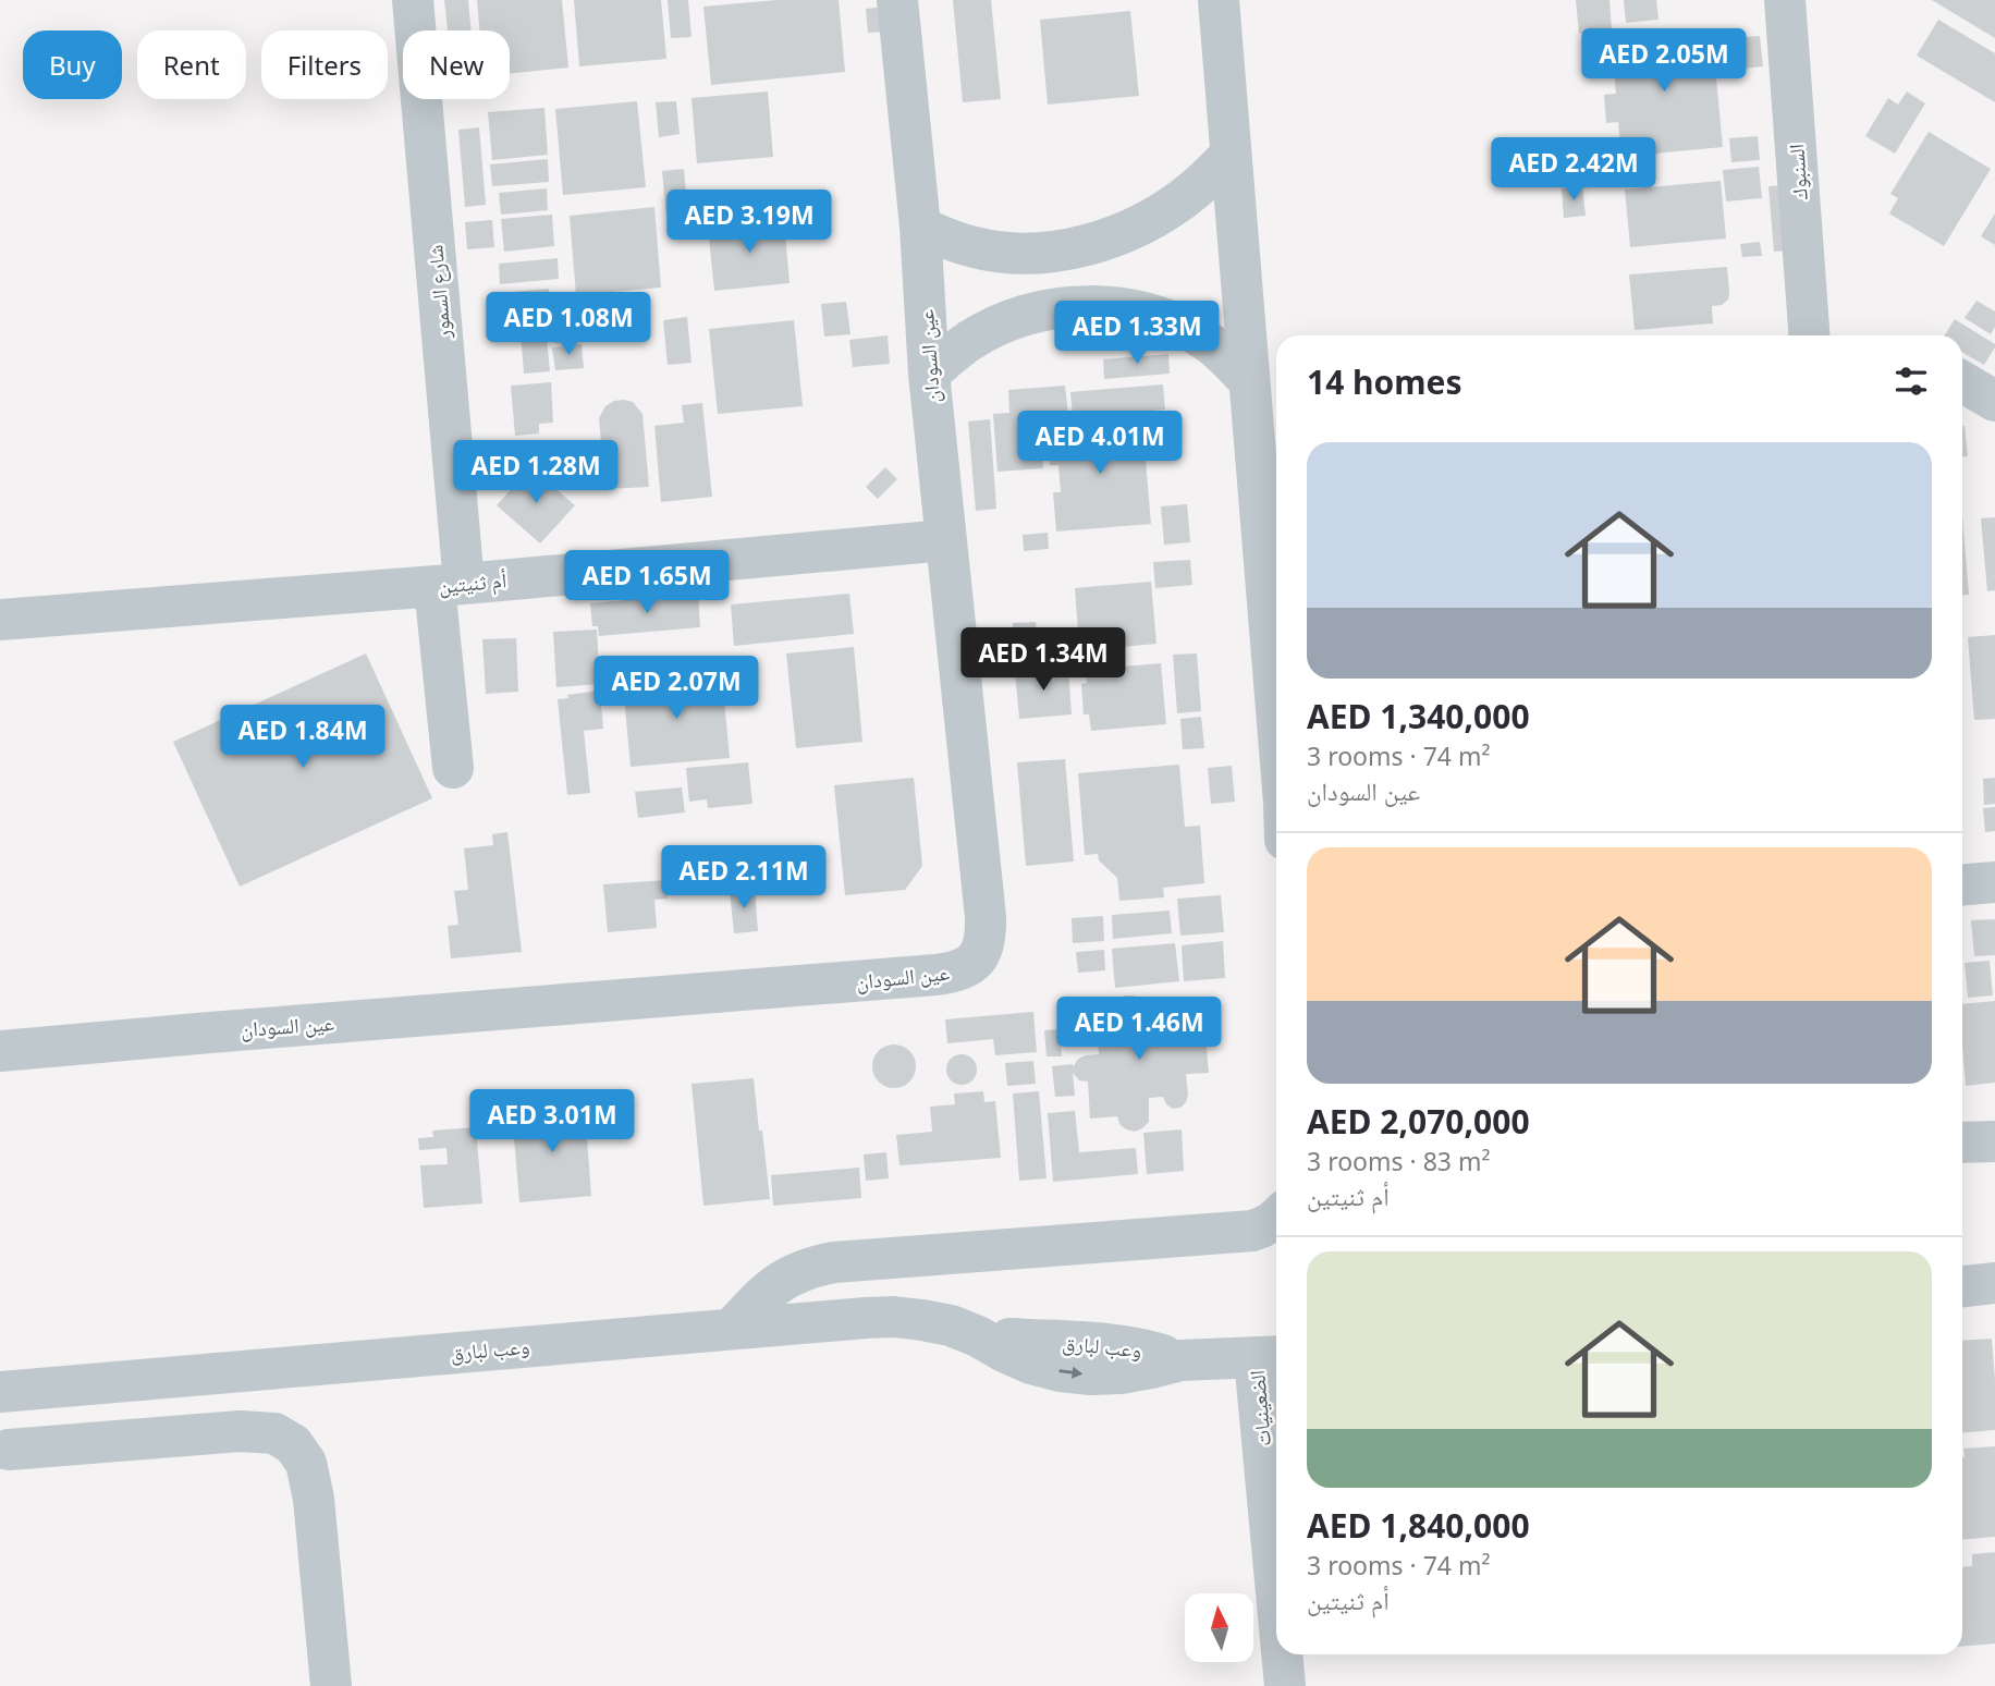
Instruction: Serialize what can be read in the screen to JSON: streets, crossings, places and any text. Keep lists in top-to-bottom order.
{
  "streets": {
    "street": [
      "السنبوك",
      "شارع السمور",
      "عين السودان",
      "أم ثنيتين",
      "وعب لبارق",
      "الضعينيات"
    ]
  },
  "crossings": [
    ["شارع السمور", "أم ثنيتين"],
    ["عين السودان", "أم ثنيتين"],
    ["وعب لبارق", "الضعينيات"]
  ],
  "north": "top",
  "page": {
    "price": [
      "AED 2.05M",
      "AED 2.42M",
      "AED 3.19M",
      "AED 1.08M",
      "AED 1.33M",
      "AED 4.01M",
      "AED 1.28M",
      "AED 1.65M",
      "AED 1.34M",
      "AED 2.07M",
      "AED 1.84M",
      "AED 2.11M",
      "AED 1.46M",
      "AED 3.01M"
    ],
    "chip": [
      "Buy",
      "Rent",
      "Filters",
      "New"
    ],
    "heading": "14 homes",
    "list": [
      {
        "name": "AED 1,340,000",
        "note": "3 rooms · 74 m² · عين السودان"
      },
      {
        "name": "AED 2,070,000",
        "note": "3 rooms · 83 m² · أم ثنيتين"
      },
      {
        "name": "AED 1,840,000",
        "note": "3 rooms · 74 m² · أم ثنيتين"
      }
    ]
  }
}
